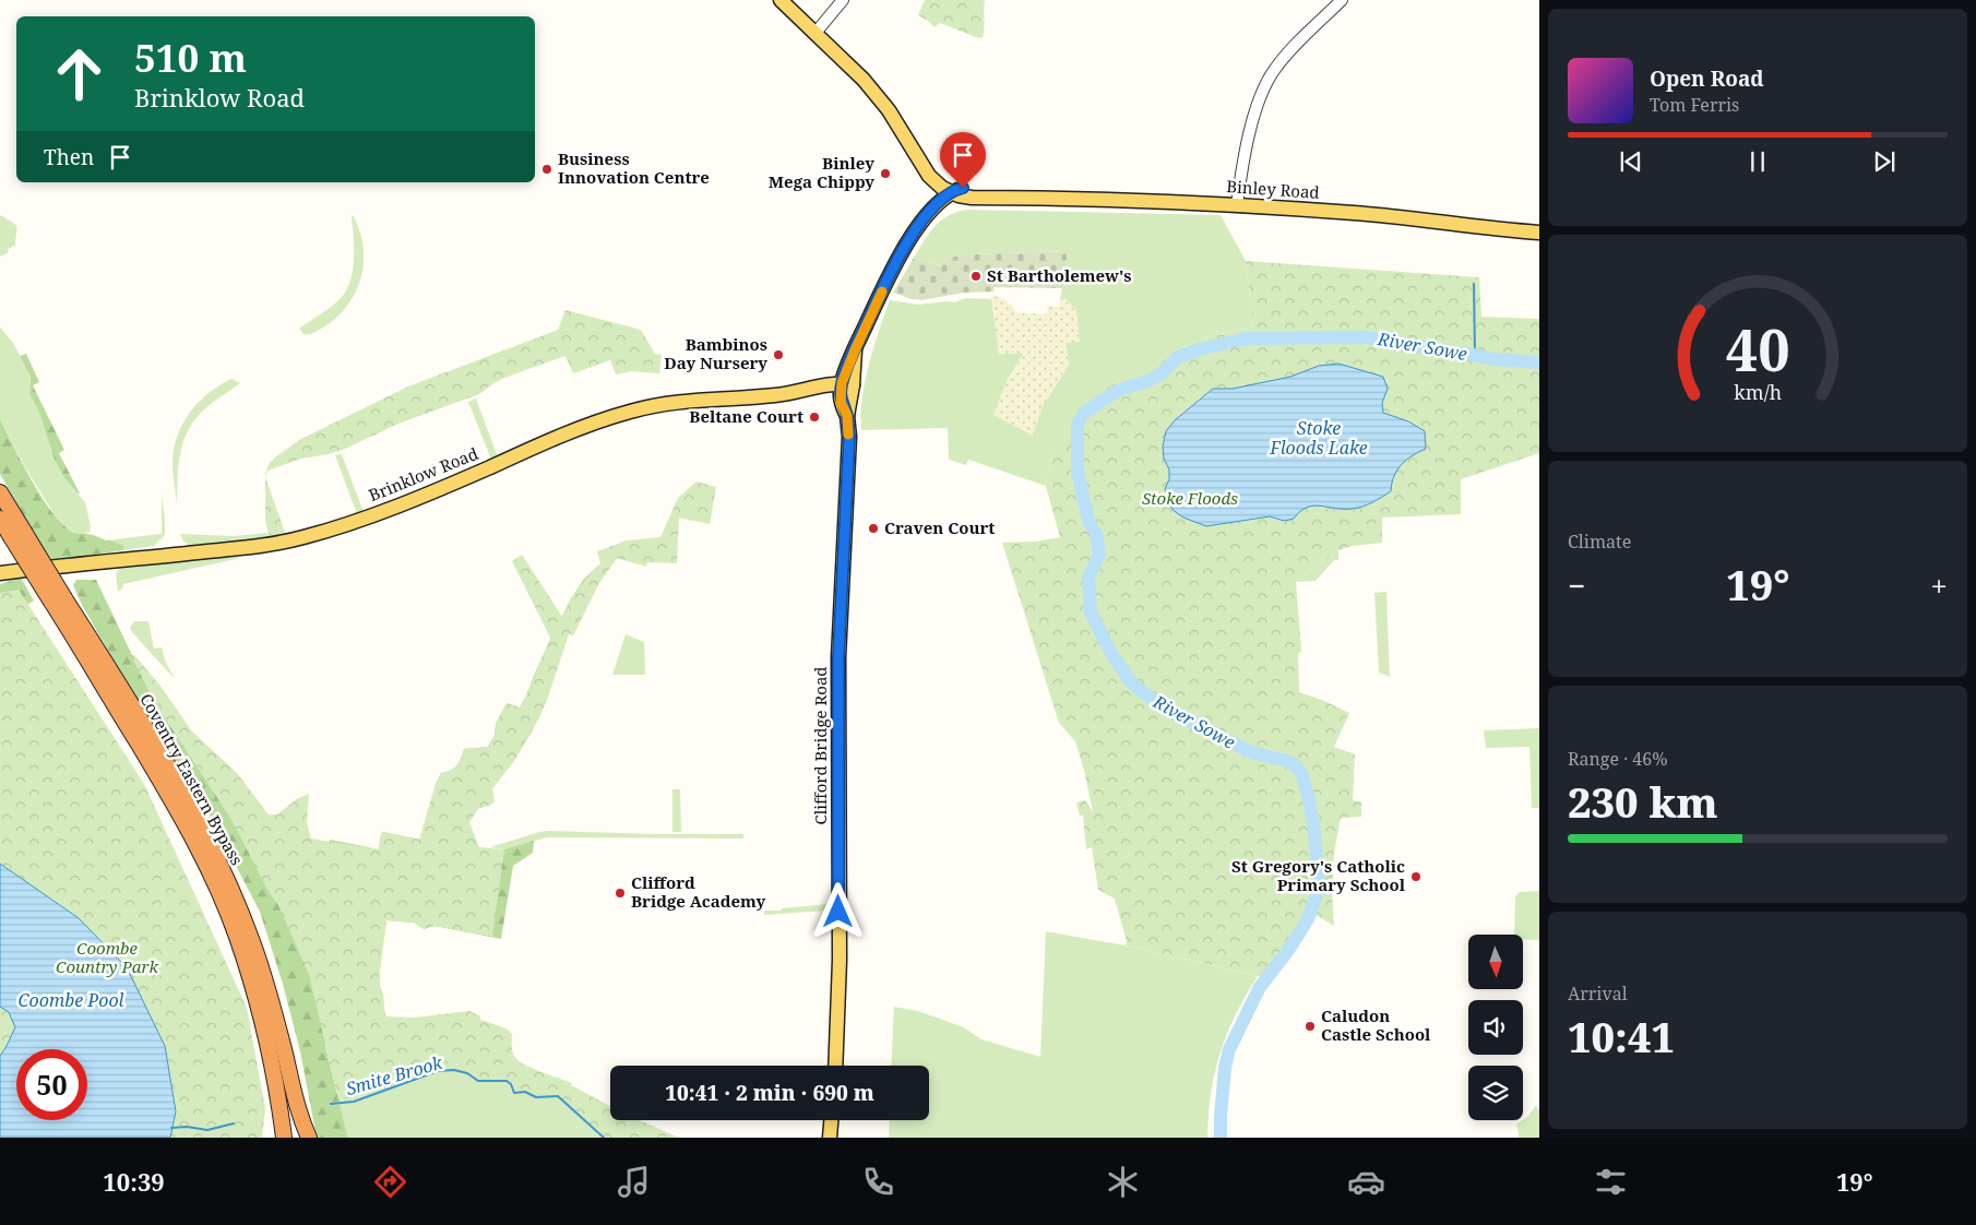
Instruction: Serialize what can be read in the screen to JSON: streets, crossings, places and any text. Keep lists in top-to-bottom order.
{
  "streets": {
    "highway": ["Coventry Eastern Bypass"],
    "main road": ["Binley Road", "Brinklow Road", "Clifford Bridge Road"]
  },
  "crossings": [
    ["Brinklow Road", "Clifford Bridge Road"]
  ],
  "water": [
    "River Sowe",
    "Stoke Floods Lake",
    "Coombe Pool",
    "Smite Brook"
  ],
  "parks": ["Stoke Floods", "Coombe Country Park"],
  "places": [
    "Business Innovation Centre",
    "Binley Mega Chippy",
    "St Bartholemew's",
    "Bambinos Day Nursery",
    "Beltane Court",
    "Craven Court",
    "St Gregory's Catholic Primary School",
    "Clifford Bridge Academy",
    "Caludon Castle School"
  ],
  "north": "bottom",
  "page": {
    "turn": ["510 m", "Brinklow Road"],
    "song": ["Open Road", "Tom Ferris"],
    "then": "Then",
    "tile": [
      "Climate",
      ["Range · 46%", "230 km"],
      ["Arrival", "10:41"]
    ],
    "heat": ["−", "19°", "+"],
    "limit": "50",
    "trip": "10:41 · 2 min · 690 m",
    "tabs": ["10:39", "19°"],
    "gauge": ["40", "km/h"]
  }
}
